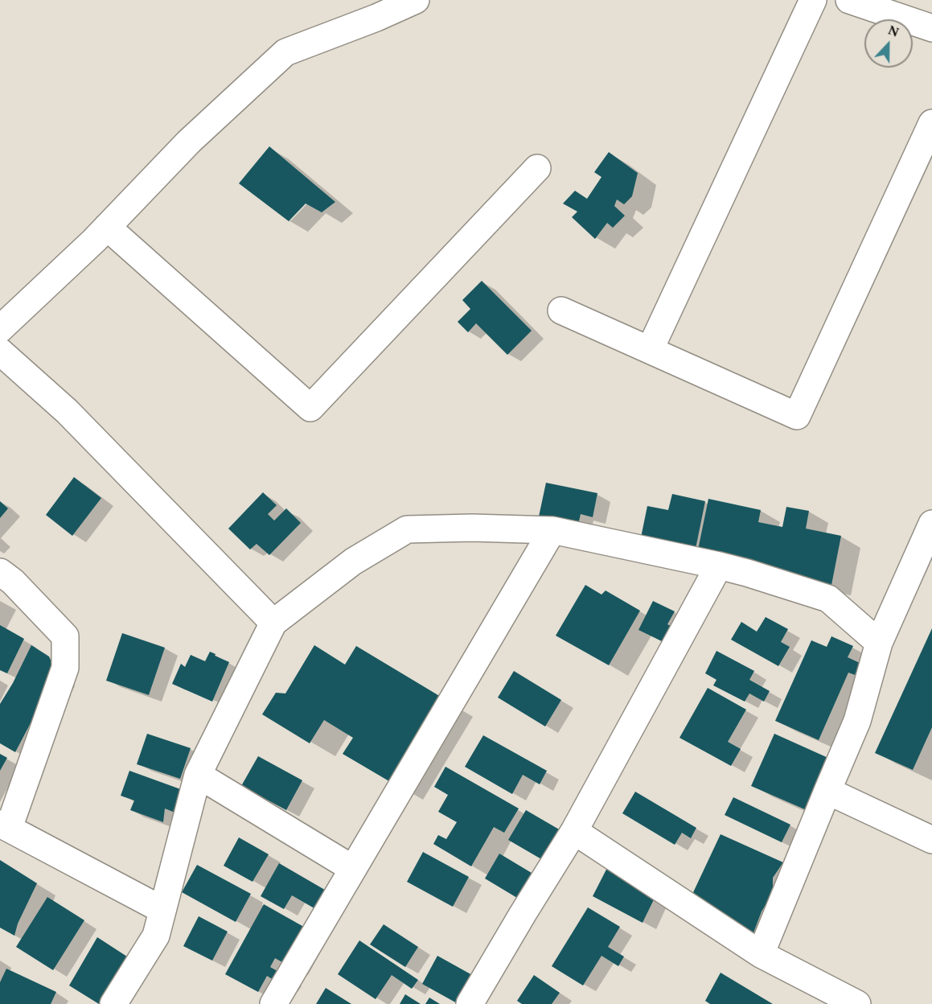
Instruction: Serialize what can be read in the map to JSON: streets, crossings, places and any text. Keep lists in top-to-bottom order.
{
  "north": "top"
}
